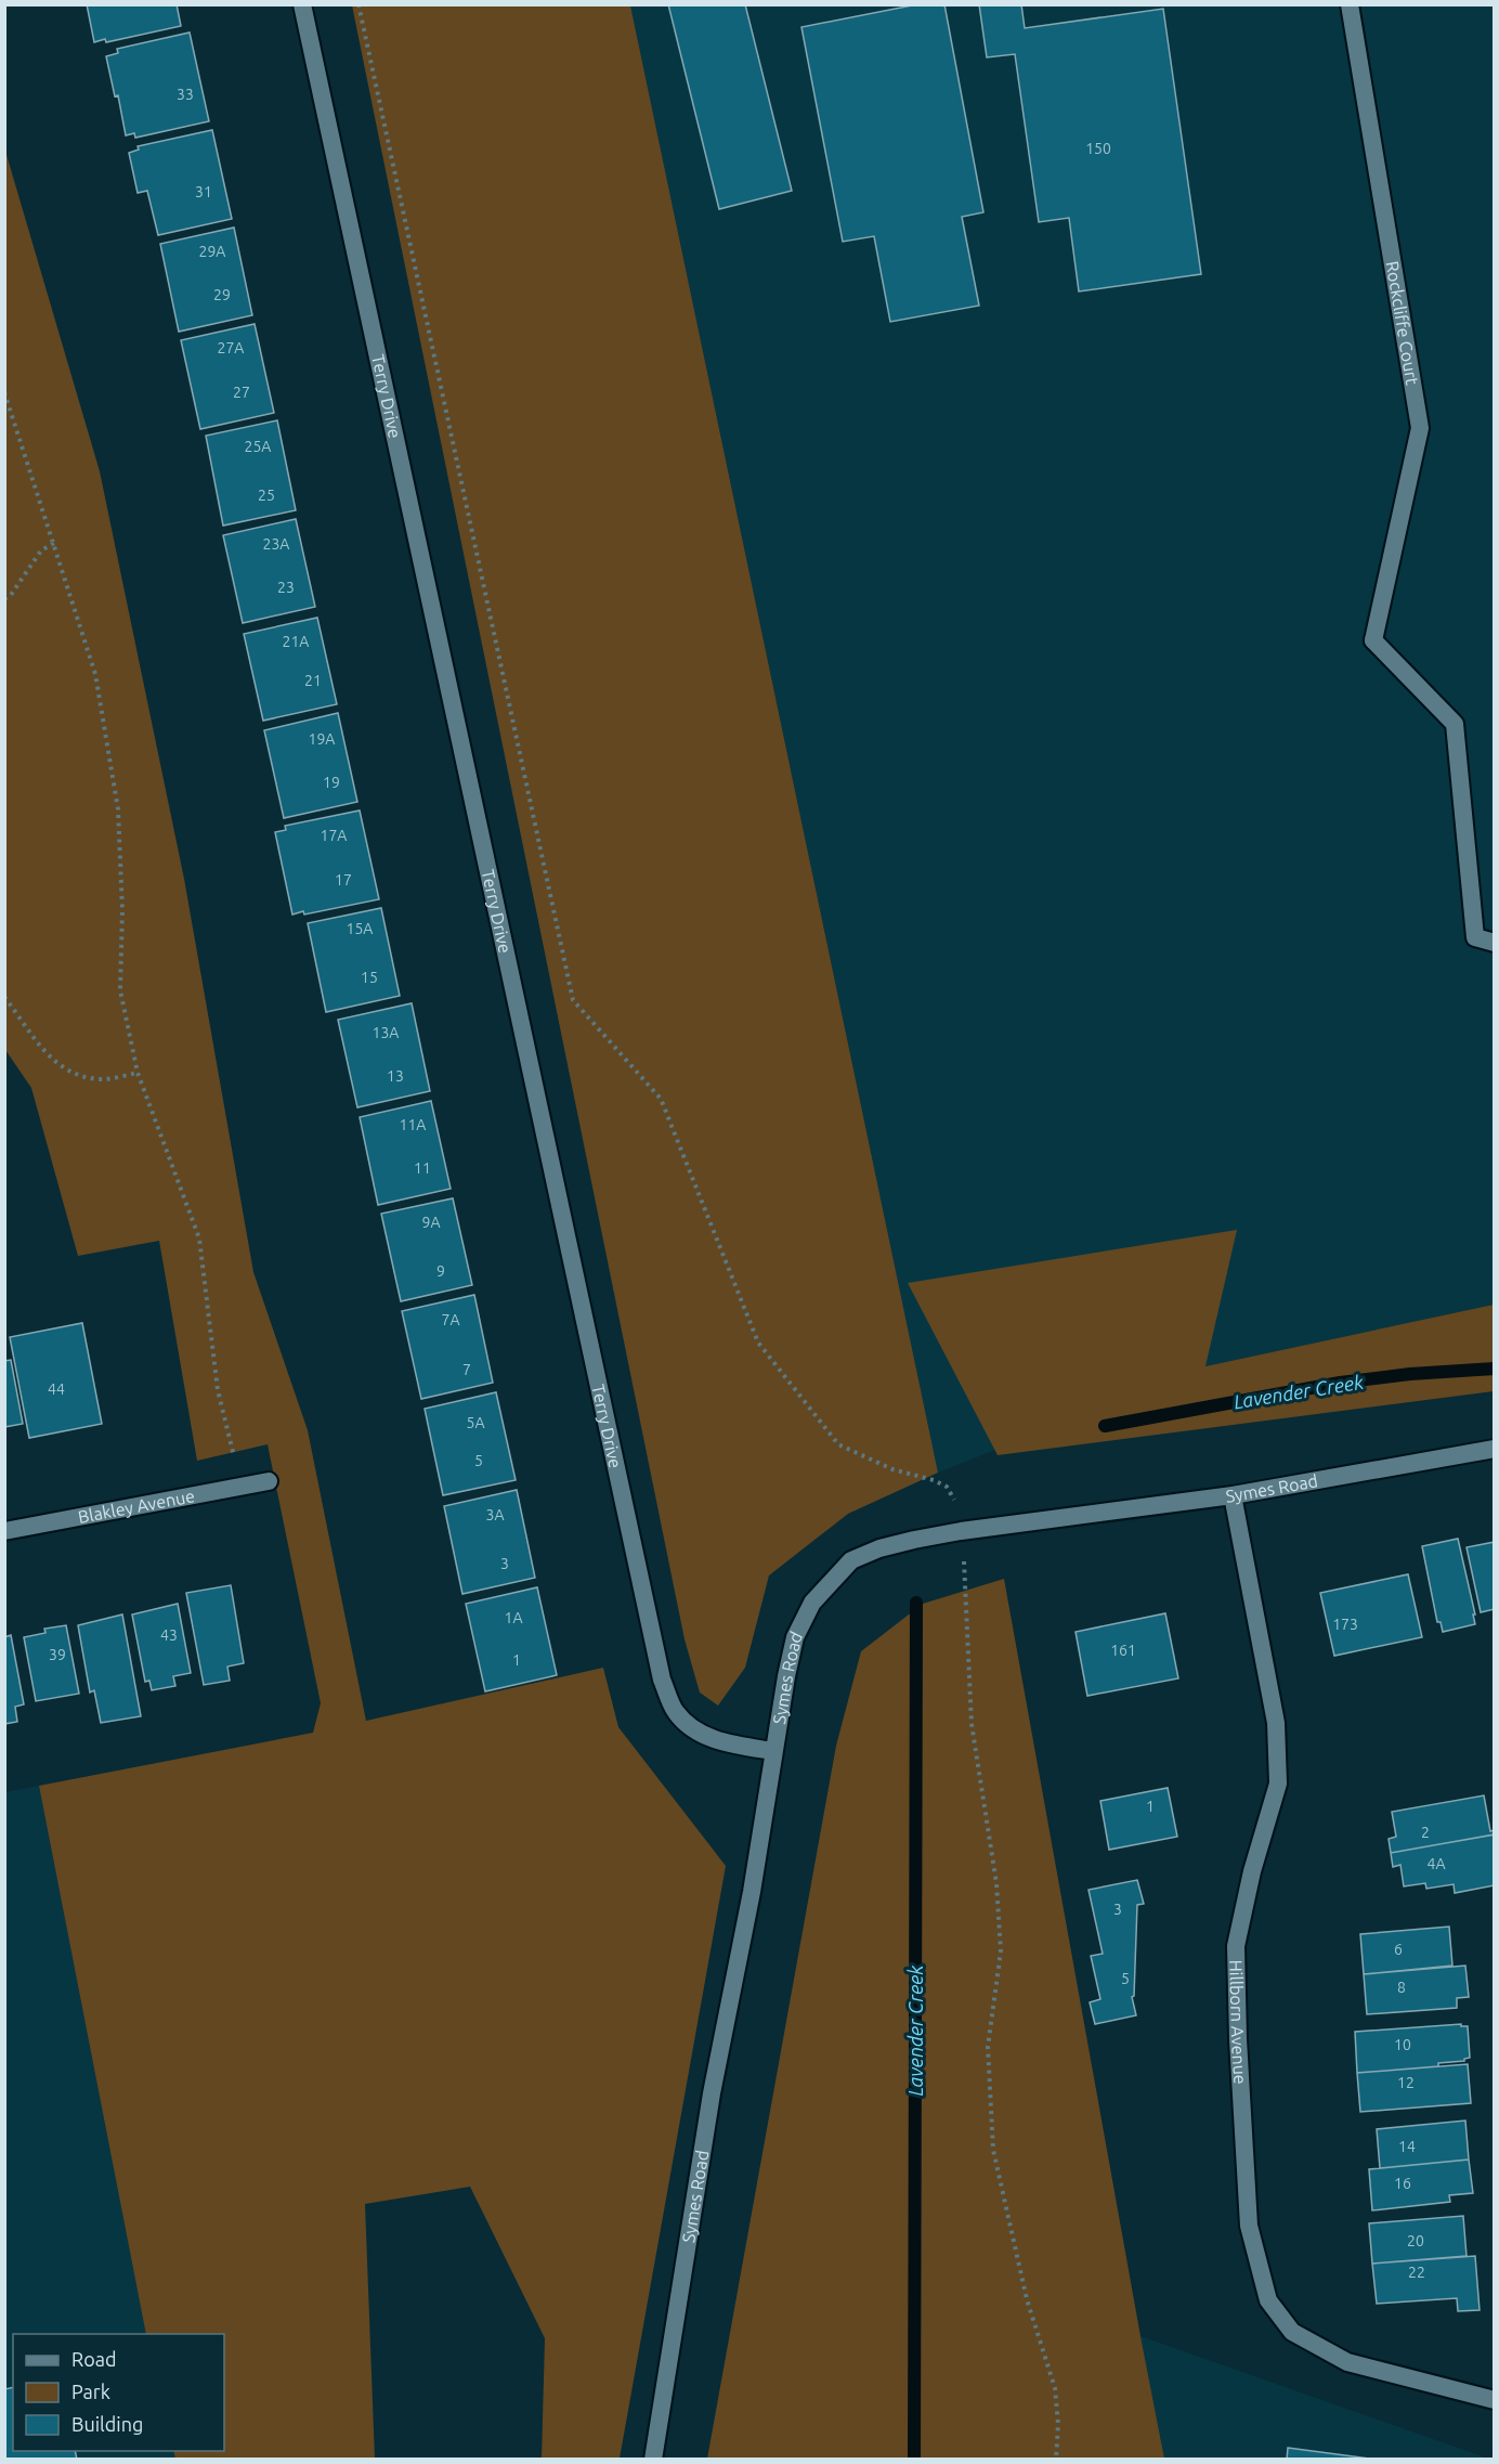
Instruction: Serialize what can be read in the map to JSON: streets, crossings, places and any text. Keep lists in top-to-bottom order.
{
  "streets": {
    "street": [
      "Rockcliffe Court",
      "Terry Drive",
      "Symes Road",
      "Blakley Avenue",
      "Hillborn Avenue"
    ]
  },
  "crossings": [
    ["Terry Drive", "Symes Road"],
    ["Symes Road", "Hillborn Avenue"]
  ],
  "water": ["Lavender Creek"],
  "house_numbers": [
    "33",
    "150",
    "31",
    "29A",
    "29",
    "27A",
    "27",
    "25A",
    "25",
    "23A",
    "23",
    "21A",
    "21",
    "19A",
    "19",
    "17A",
    "17",
    "15A",
    "15",
    "13A",
    "13",
    "11A",
    "11",
    "9A",
    "9",
    "7A",
    "7",
    "44",
    "5A",
    "5",
    "3A",
    "3",
    "1A",
    "173",
    "43",
    "161",
    "39",
    "1",
    "1",
    "2",
    "4A",
    "3",
    "6",
    "5",
    "8",
    "10",
    "12",
    "14",
    "16",
    "20",
    "22"
  ],
  "legend": ["Road", "Park", "Building"]
}
